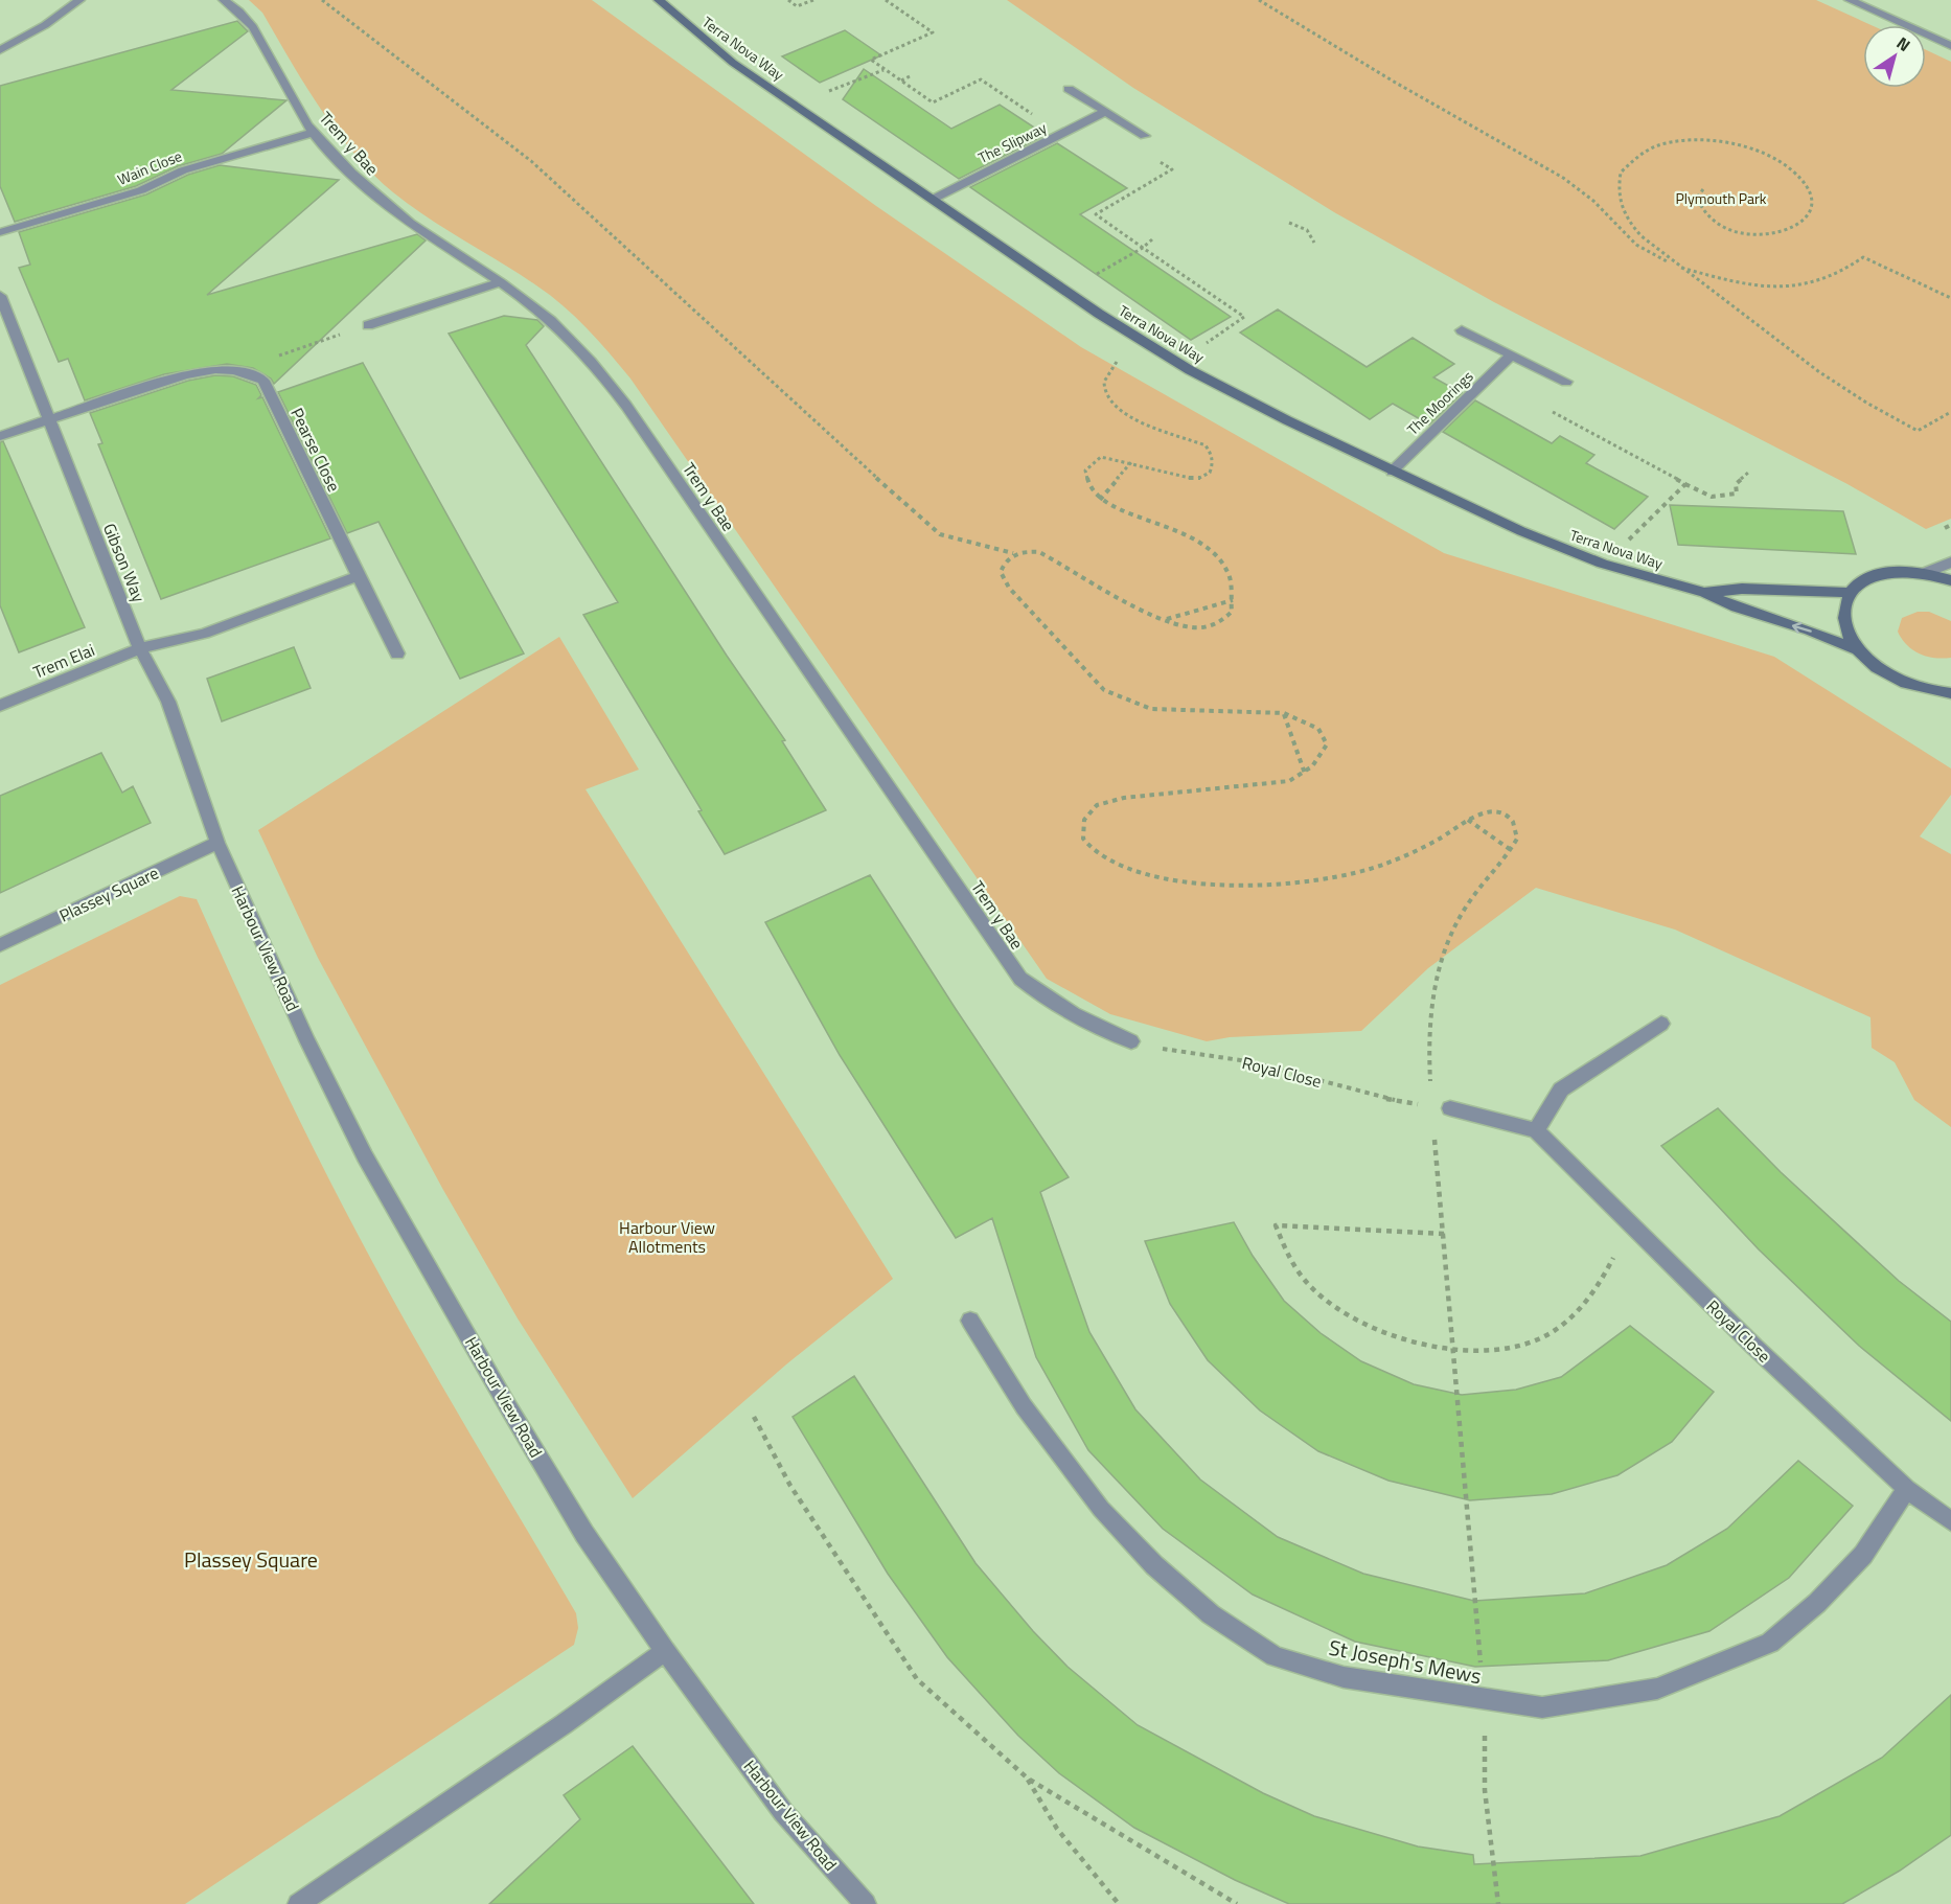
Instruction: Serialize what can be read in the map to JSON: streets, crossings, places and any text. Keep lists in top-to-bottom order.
{
  "streets": {
    "street": [
      "Terra Nova Way",
      "The Slipway",
      "Trem y Bae",
      "Wain Close",
      "The Moorings",
      "Pearse Close",
      "Gibson Way",
      "Trem Elai",
      "Plassey Square",
      "Harbour View Road",
      "Royal Close",
      "St Joseph's Mews"
    ]
  },
  "crossings": [
    ["Terra Nova Way", "The Slipway"],
    ["Terra Nova Way", "The Moorings"],
    ["Trem y Bae", "Wain Close"],
    ["Trem y Bae", "Royal Close"],
    ["Gibson Way", "Trem Elai"],
    ["Gibson Way", "Plassey Square"],
    ["Gibson Way", "Harbour View Road"],
    ["Plassey Square", "Harbour View Road"],
    ["Royal Close", "St Joseph's Mews"]
  ],
  "parks": ["Plymouth Park", "Harbour View Allotments", "Plassey Square"],
  "north": "top right"
}
